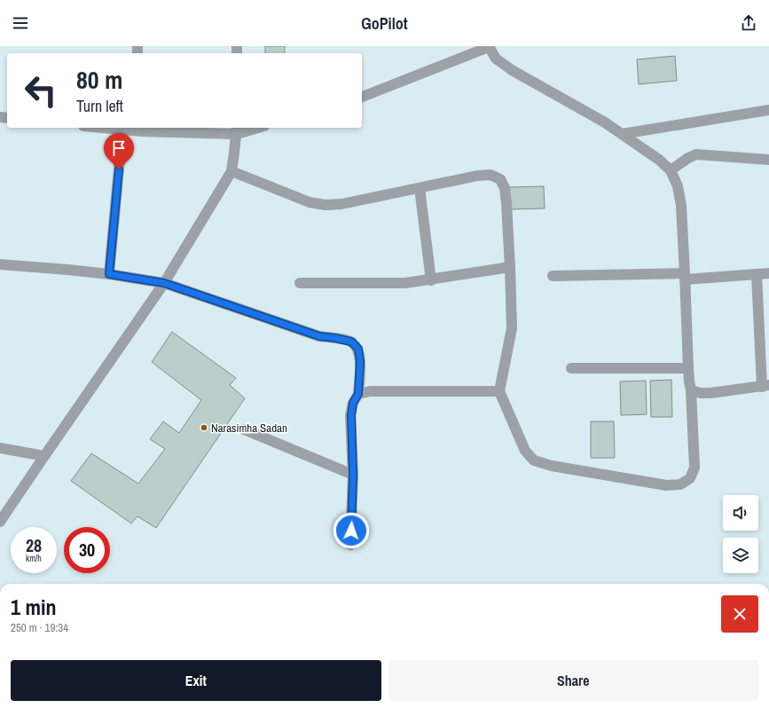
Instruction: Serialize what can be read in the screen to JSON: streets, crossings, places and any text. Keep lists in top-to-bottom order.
{
  "places": ["Narasimha Sadan"],
  "page": {
    "header": "GoPilot",
    "turn": ["80 m", "Turn left"],
    "speed": "28 km/h",
    "limit": "30",
    "heading": ["1 min", "250 m · 19:34"],
    "buttons": ["Exit", "Share"]
  }
}
